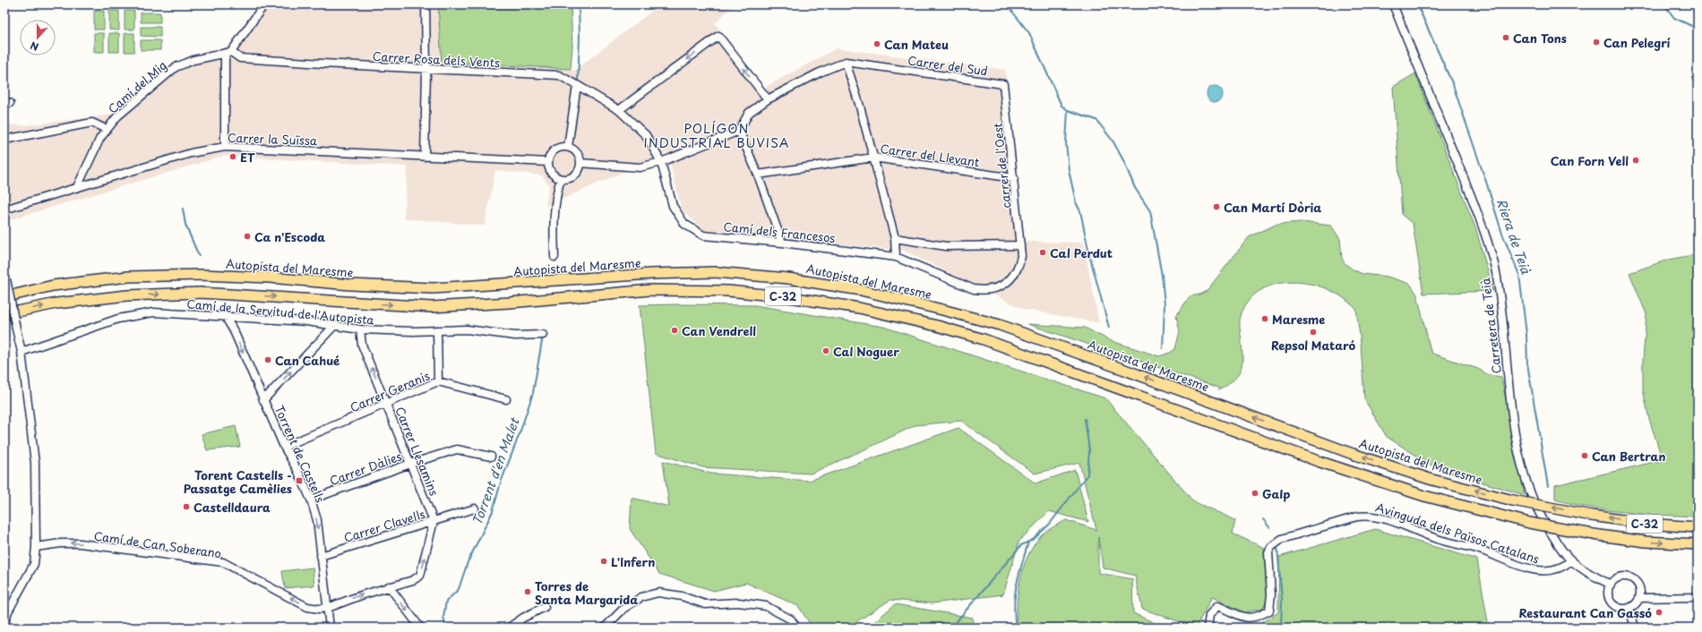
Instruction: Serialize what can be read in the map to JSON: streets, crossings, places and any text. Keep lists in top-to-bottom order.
{
  "streets": {
    "highway": ["Autopista del Maresme", "C-32"],
    "street": [
      "Carrer Rosa dels Vents",
      "Carrer del Sud",
      "Camí del Mig",
      "Carrer la Suïssa",
      "Carrer del Llevant",
      "carrer de l'Oest",
      "Camí dels Francesos",
      "Camí de la Servitud de l'Autopista",
      "Carretera de Teià",
      "Carrer Geranis",
      "Carrer Llesamins",
      "Torrent de Castells",
      "Carrer Dàlies",
      "Carrer Clavells",
      "Avinguda dels Països Catalans",
      "Camí de Can Soberano"
    ]
  },
  "crossings": [
    ["Carrer Rosa dels Vents", "Camí del Mig"],
    ["Carrer Rosa dels Vents", "Camí dels Francesos"],
    ["Carrer del Sud", "carrer de l'Oest"],
    ["Camí del Mig", "Carrer la Suïssa"],
    ["Carrer del Llevant", "carrer de l'Oest"],
    ["carrer de l'Oest", "Camí dels Francesos"],
    ["Camí de la Servitud de l'Autopista", "Carrer Llesamins"],
    ["Camí de la Servitud de l'Autopista", "Torrent de Castells"],
    ["Carretera de Teià", "Avinguda dels Països Catalans"],
    ["Carrer Geranis", "Carrer Llesamins"],
    ["Carrer Geranis", "Torrent de Castells"],
    ["Carrer Llesamins", "Carrer Dàlies"],
    ["Carrer Llesamins", "Carrer Clavells"],
    ["Carrer Llesamins", "Camí de Can Soberano"],
    ["Torrent de Castells", "Carrer Dàlies"],
    ["Torrent de Castells", "Carrer Clavells"],
    ["Torrent de Castells", "Camí de Can Soberano"],
    ["Carrer Clavells", "Camí de Can Soberano"]
  ],
  "one_way": ["Carrer Llesamins", "Torrent de Castells"],
  "districts": ["POLÍGON INDUSTRIAL BUVISA"],
  "water": ["Riera de Teià", "Torrent d'en Malet"],
  "places": {
    "other": [
      "Can Tons",
      "Can Pelegrí",
      "Can Mateu",
      "ET",
      "Can Forn Vell",
      "Can Martí Dòria",
      "Ca n'Escoda",
      "Cal Perdut",
      "Maresme",
      "Can Vendrell",
      "Repsol Mataró",
      "Cal Noguer",
      "Can Cahué",
      "Can Bertran",
      "Galp",
      "Castelldaura",
      "L'Infern",
      "Torres de Santa Margarida",
      "Restaurant Can Gassó"
    ],
    "transit": ["Torent Castells - Passatge Camèlies"]
  },
  "north": "bottom"
}
